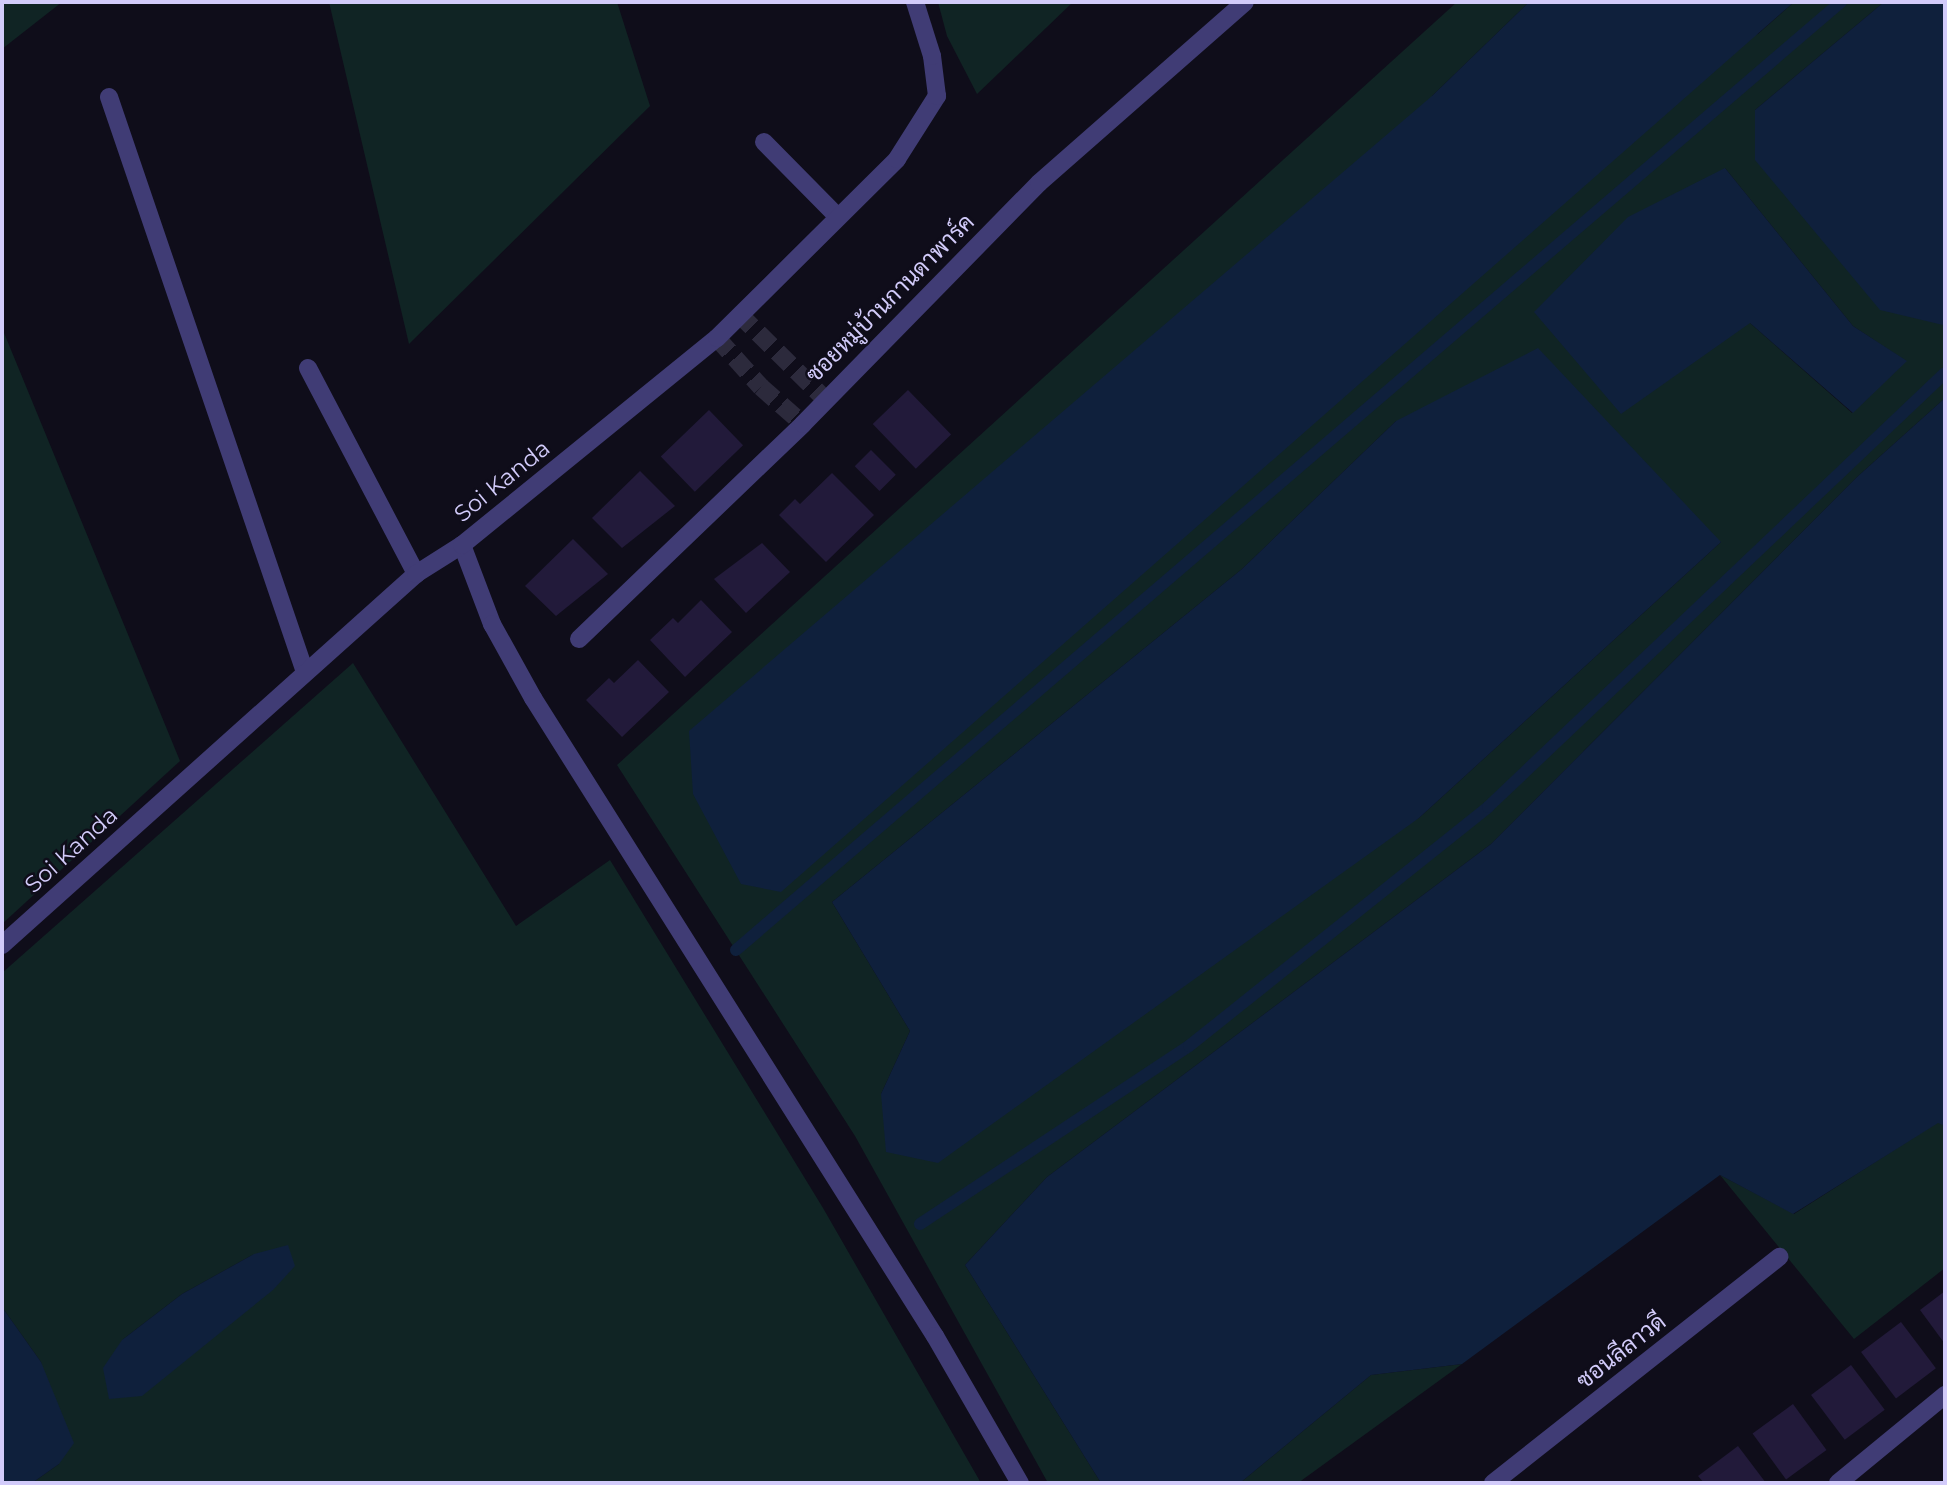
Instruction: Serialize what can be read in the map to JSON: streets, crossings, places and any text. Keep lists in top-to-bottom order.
{
  "streets": {
    "street": ["ซอยหมู่บ้านกานดาพาร์ค", "Soi Kanda", "ซอนลีลาวดี"]
  }
}
